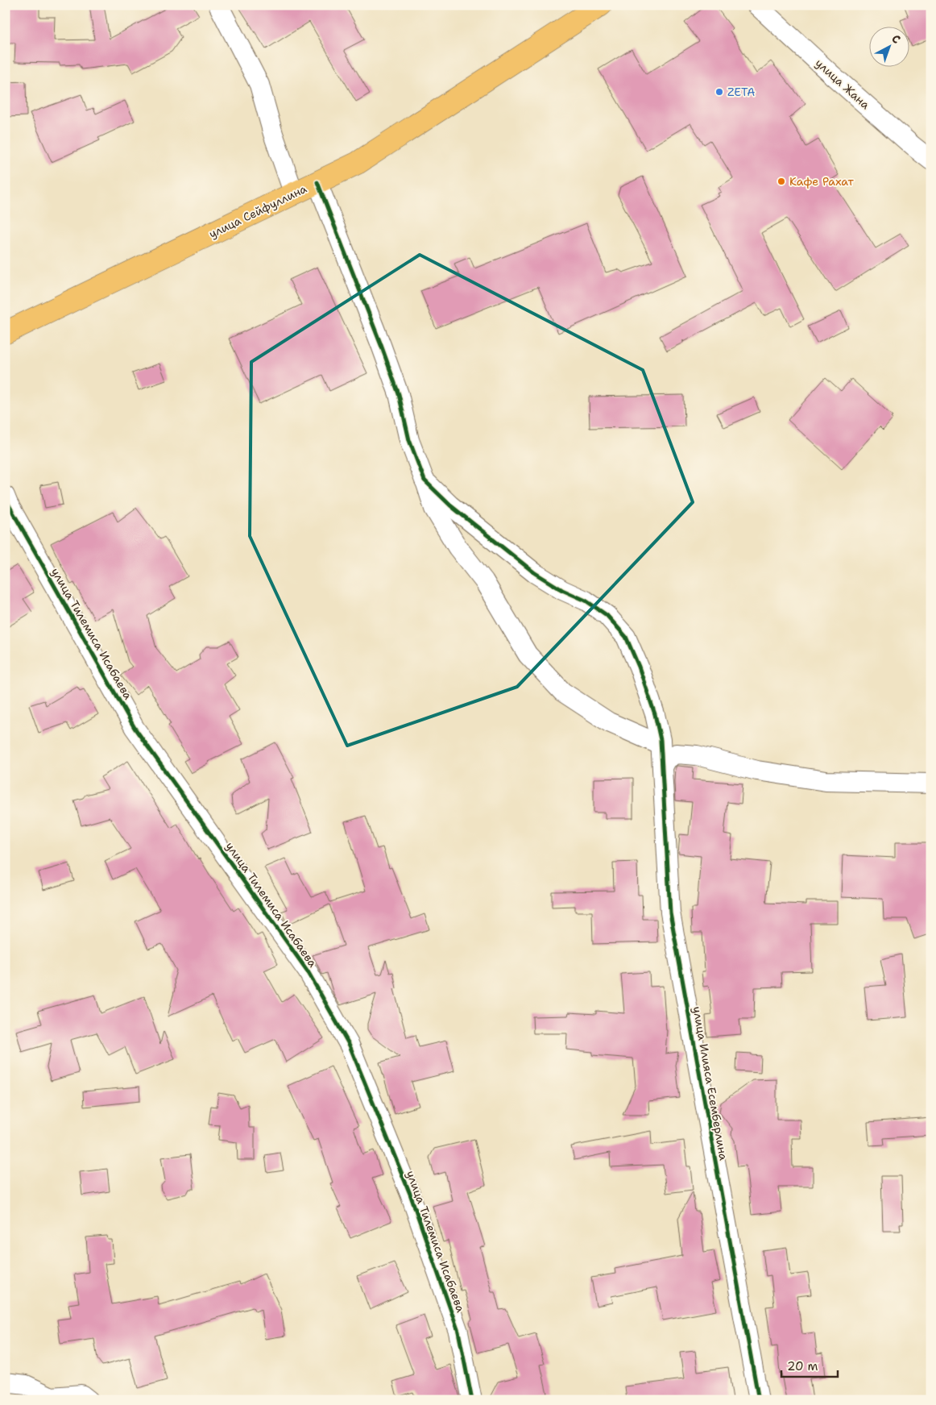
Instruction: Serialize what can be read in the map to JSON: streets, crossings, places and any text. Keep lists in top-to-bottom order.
{
  "streets": {
    "main road": ["улица Сейфуллина"],
    "street": ["улица Жана", "улица Тилемиса Исабаева", "улица Илияса Есемберлина"]
  },
  "places": ["ZETA", "Кафе Рахат"],
  "scale_bar": "20 m",
  "north": "top right"
}
